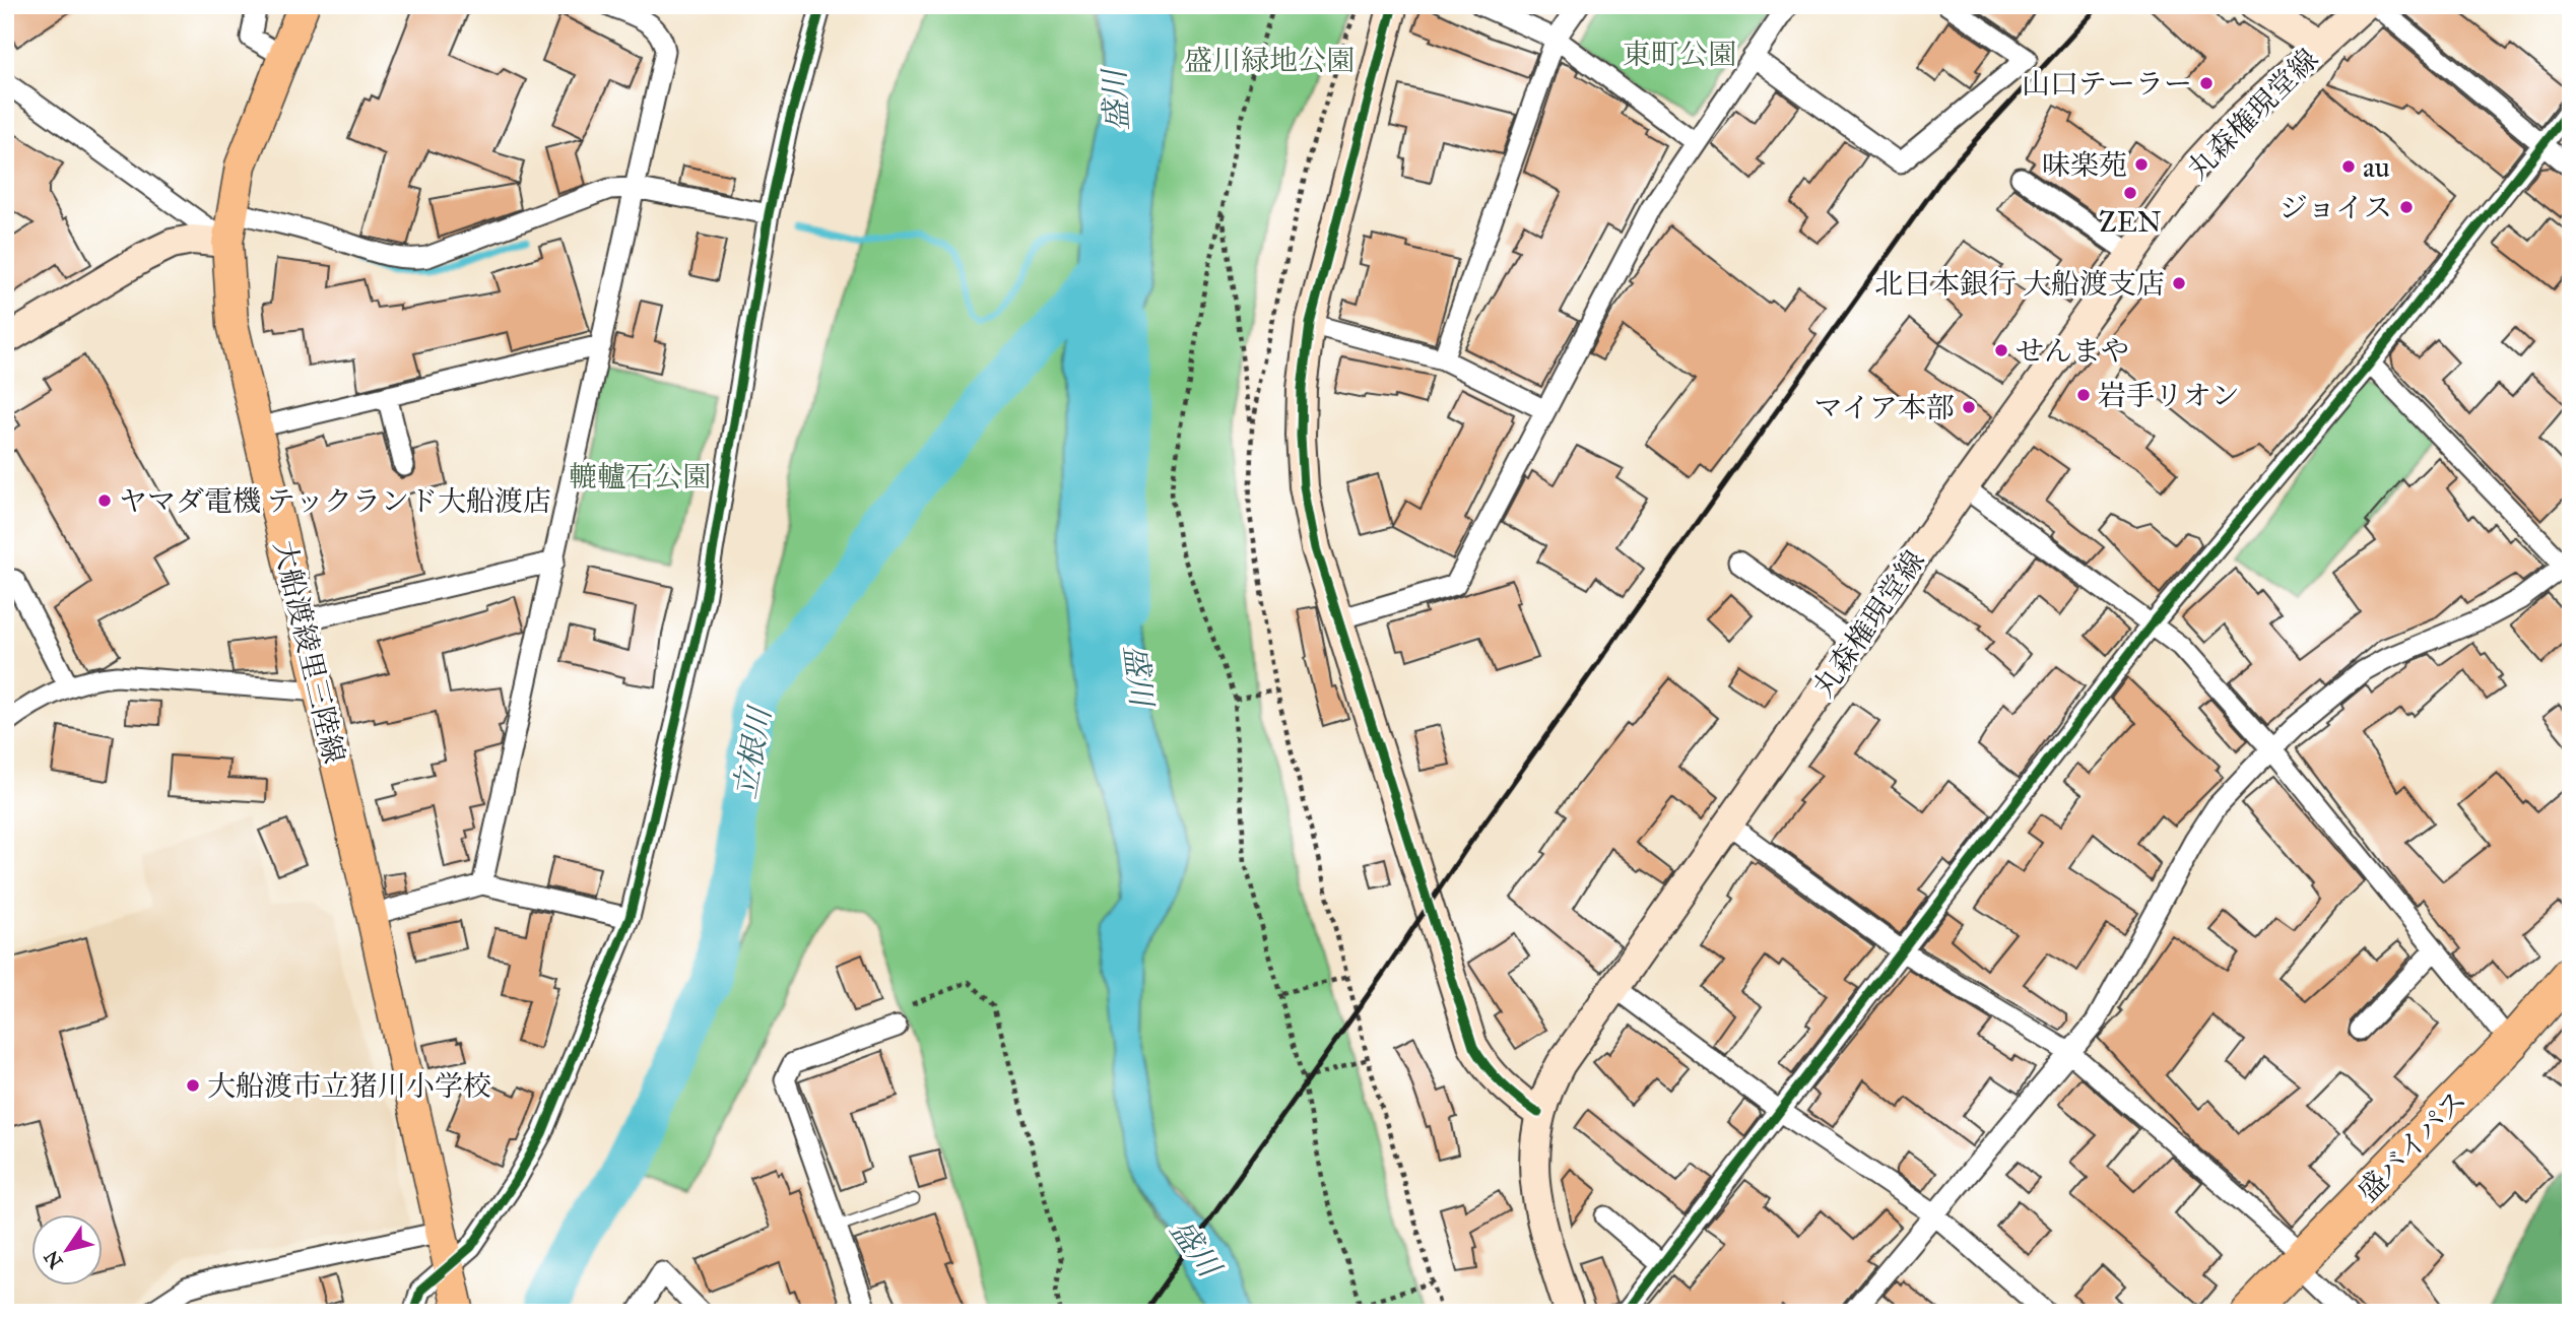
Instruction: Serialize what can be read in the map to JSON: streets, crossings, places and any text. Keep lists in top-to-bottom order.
{
  "streets": {
    "highway": ["盛バイパス"],
    "main road": ["丸森権現堂線", "大船渡綾里三陸線"]
  },
  "water": ["盛川", "立根川"],
  "parks": ["東町公園", "盛川緑地公園", "轆轤石公園"],
  "places": [
    "山口テーラー",
    "味楽苑",
    "au",
    "ZEN",
    "ジョイス",
    "北日本銀行 大船渡支店",
    "せんまや",
    "岩手リオン",
    "マイア本部",
    "ヤマダ電機 テックランド大船渡店",
    "大船渡市立猪川小学校"
  ],
  "north": "bottom left"
}
